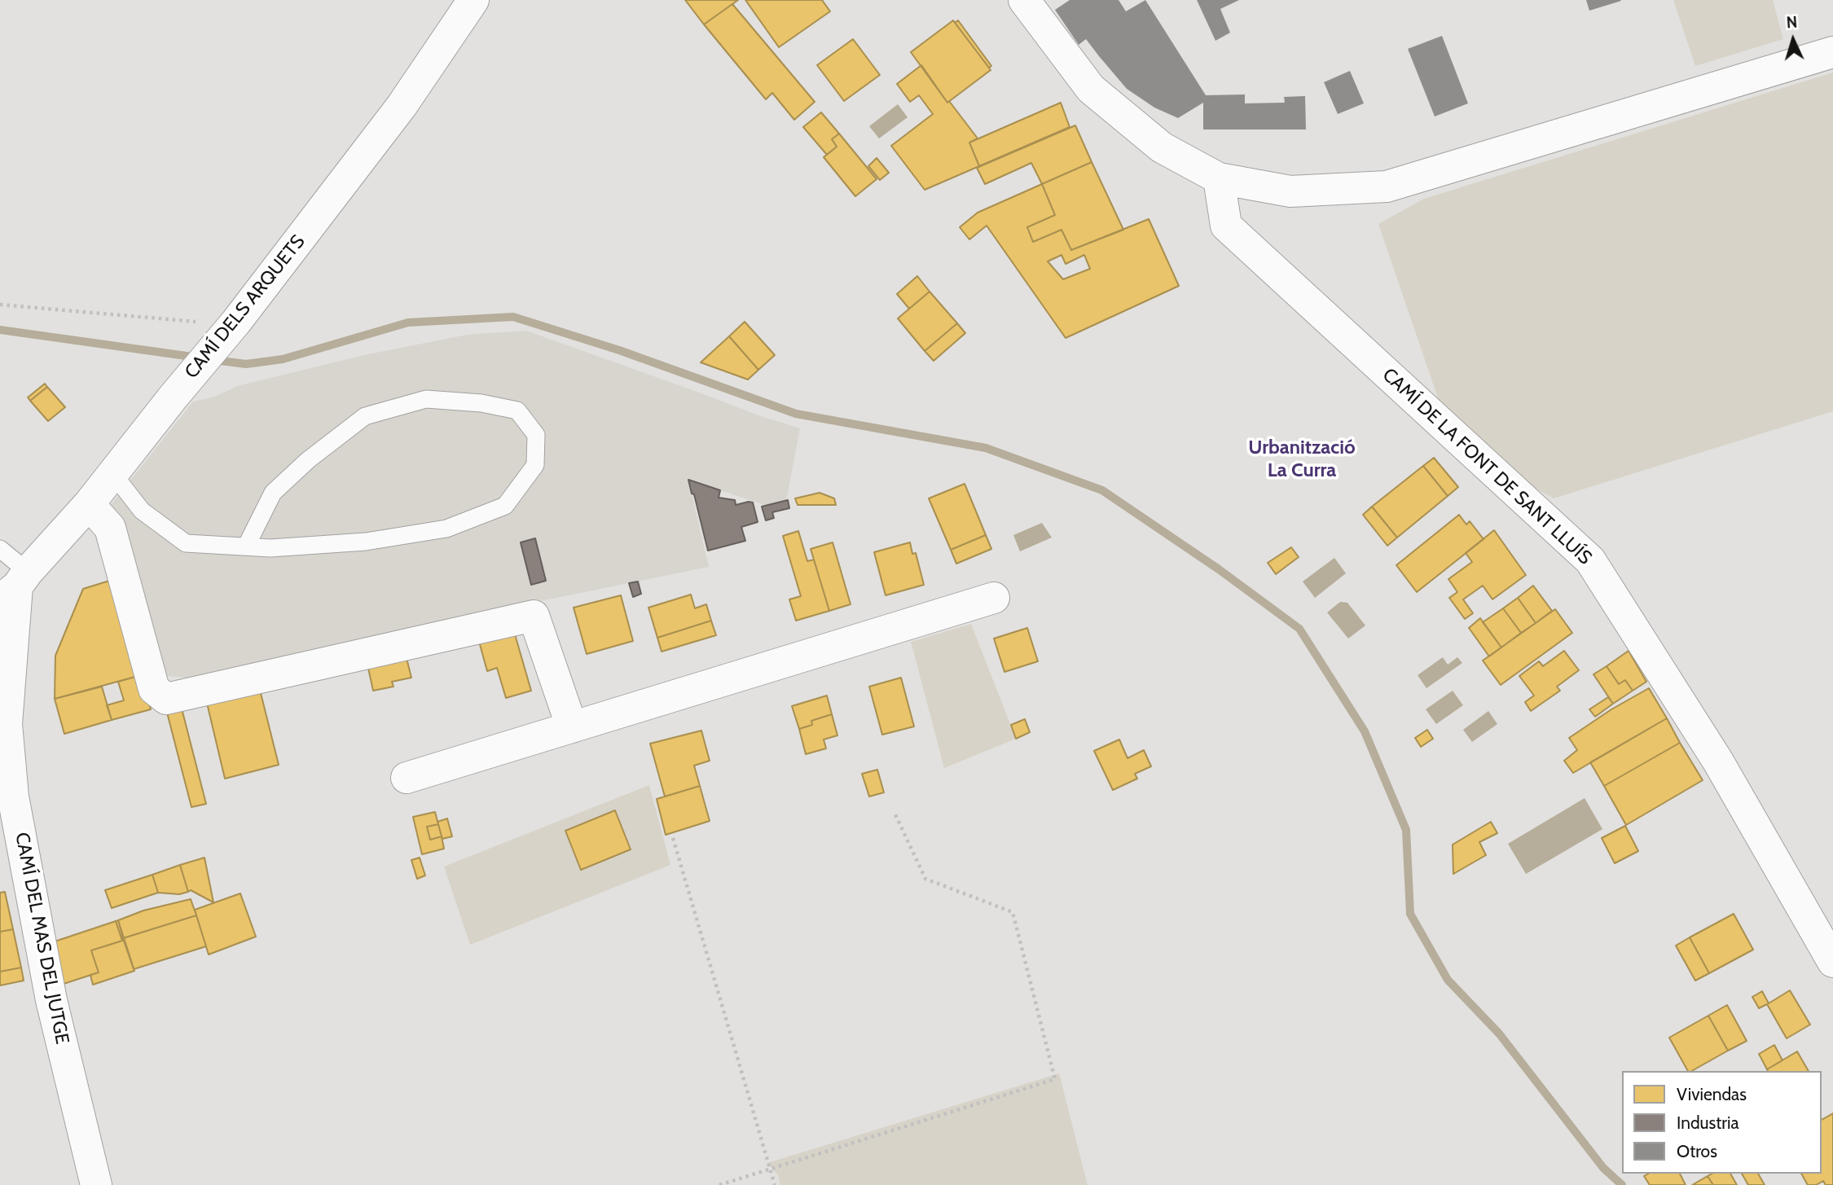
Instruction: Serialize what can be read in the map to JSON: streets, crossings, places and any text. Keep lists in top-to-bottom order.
{
  "streets": {
    "street": ["CAMÍ DELS ARQUETS", "CAMÍ DE LA FONT DE SANT LLUÍS", "CAMÍ DEL MAS DEL JUTGE"]
  },
  "crossings": [
    ["CAMÍ DELS ARQUETS", "CAMÍ DEL MAS DEL JUTGE"]
  ],
  "districts": ["Urbanització La Curra"],
  "legend": ["Viviendas", "Industria", "Otros"],
  "north": "top"
}
